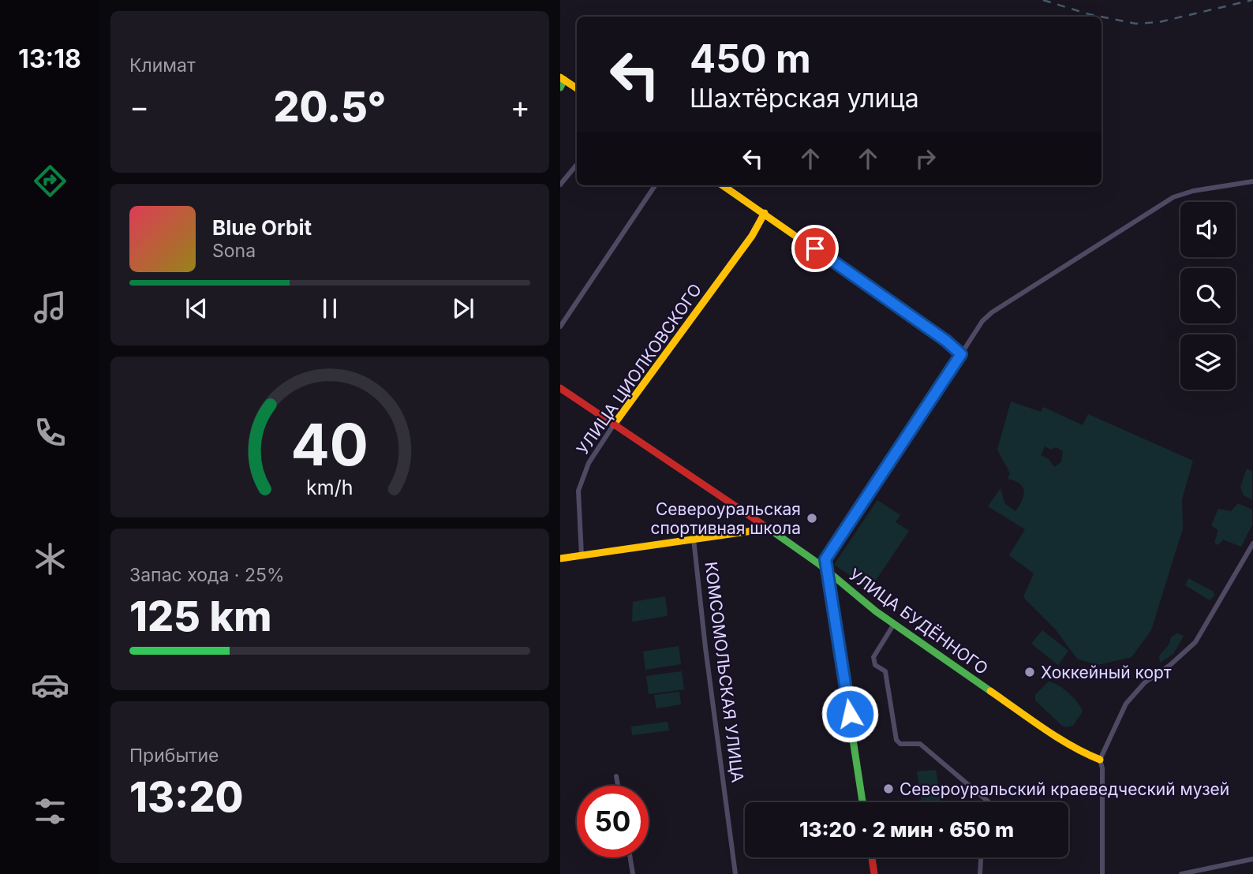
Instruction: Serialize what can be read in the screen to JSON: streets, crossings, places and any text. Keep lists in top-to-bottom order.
{
  "streets": {
    "street": ["УЛИЦА ЦИОЛКОВСКОГО", "УЛИЦА БУДЁННОГО", "КОМСОМОЛЬСКАЯ УЛИЦА"]
  },
  "crossings": [
    ["УЛИЦА ЦИОЛКОВСКОГО", "УЛИЦА БУДЁННОГО"]
  ],
  "places": ["Североуральская спортивная школа", "Хоккейный корт", "Североуральский краеведческий музей"],
  "page": {
    "tabs": "13:18",
    "tile": [
      "Климат",
      ["Запас хода · 25%", "125 km"],
      ["Прибытие", "13:20"]
    ],
    "turn": ["450 m", "Шахтёрская улица"],
    "heat": ["−", "20.5°", "+"],
    "song": ["Blue Orbit", "Sona"],
    "limit": "50",
    "trip": "13:20 · 2 мин · 650 m",
    "gauge": ["40", "km/h"]
  }
}
